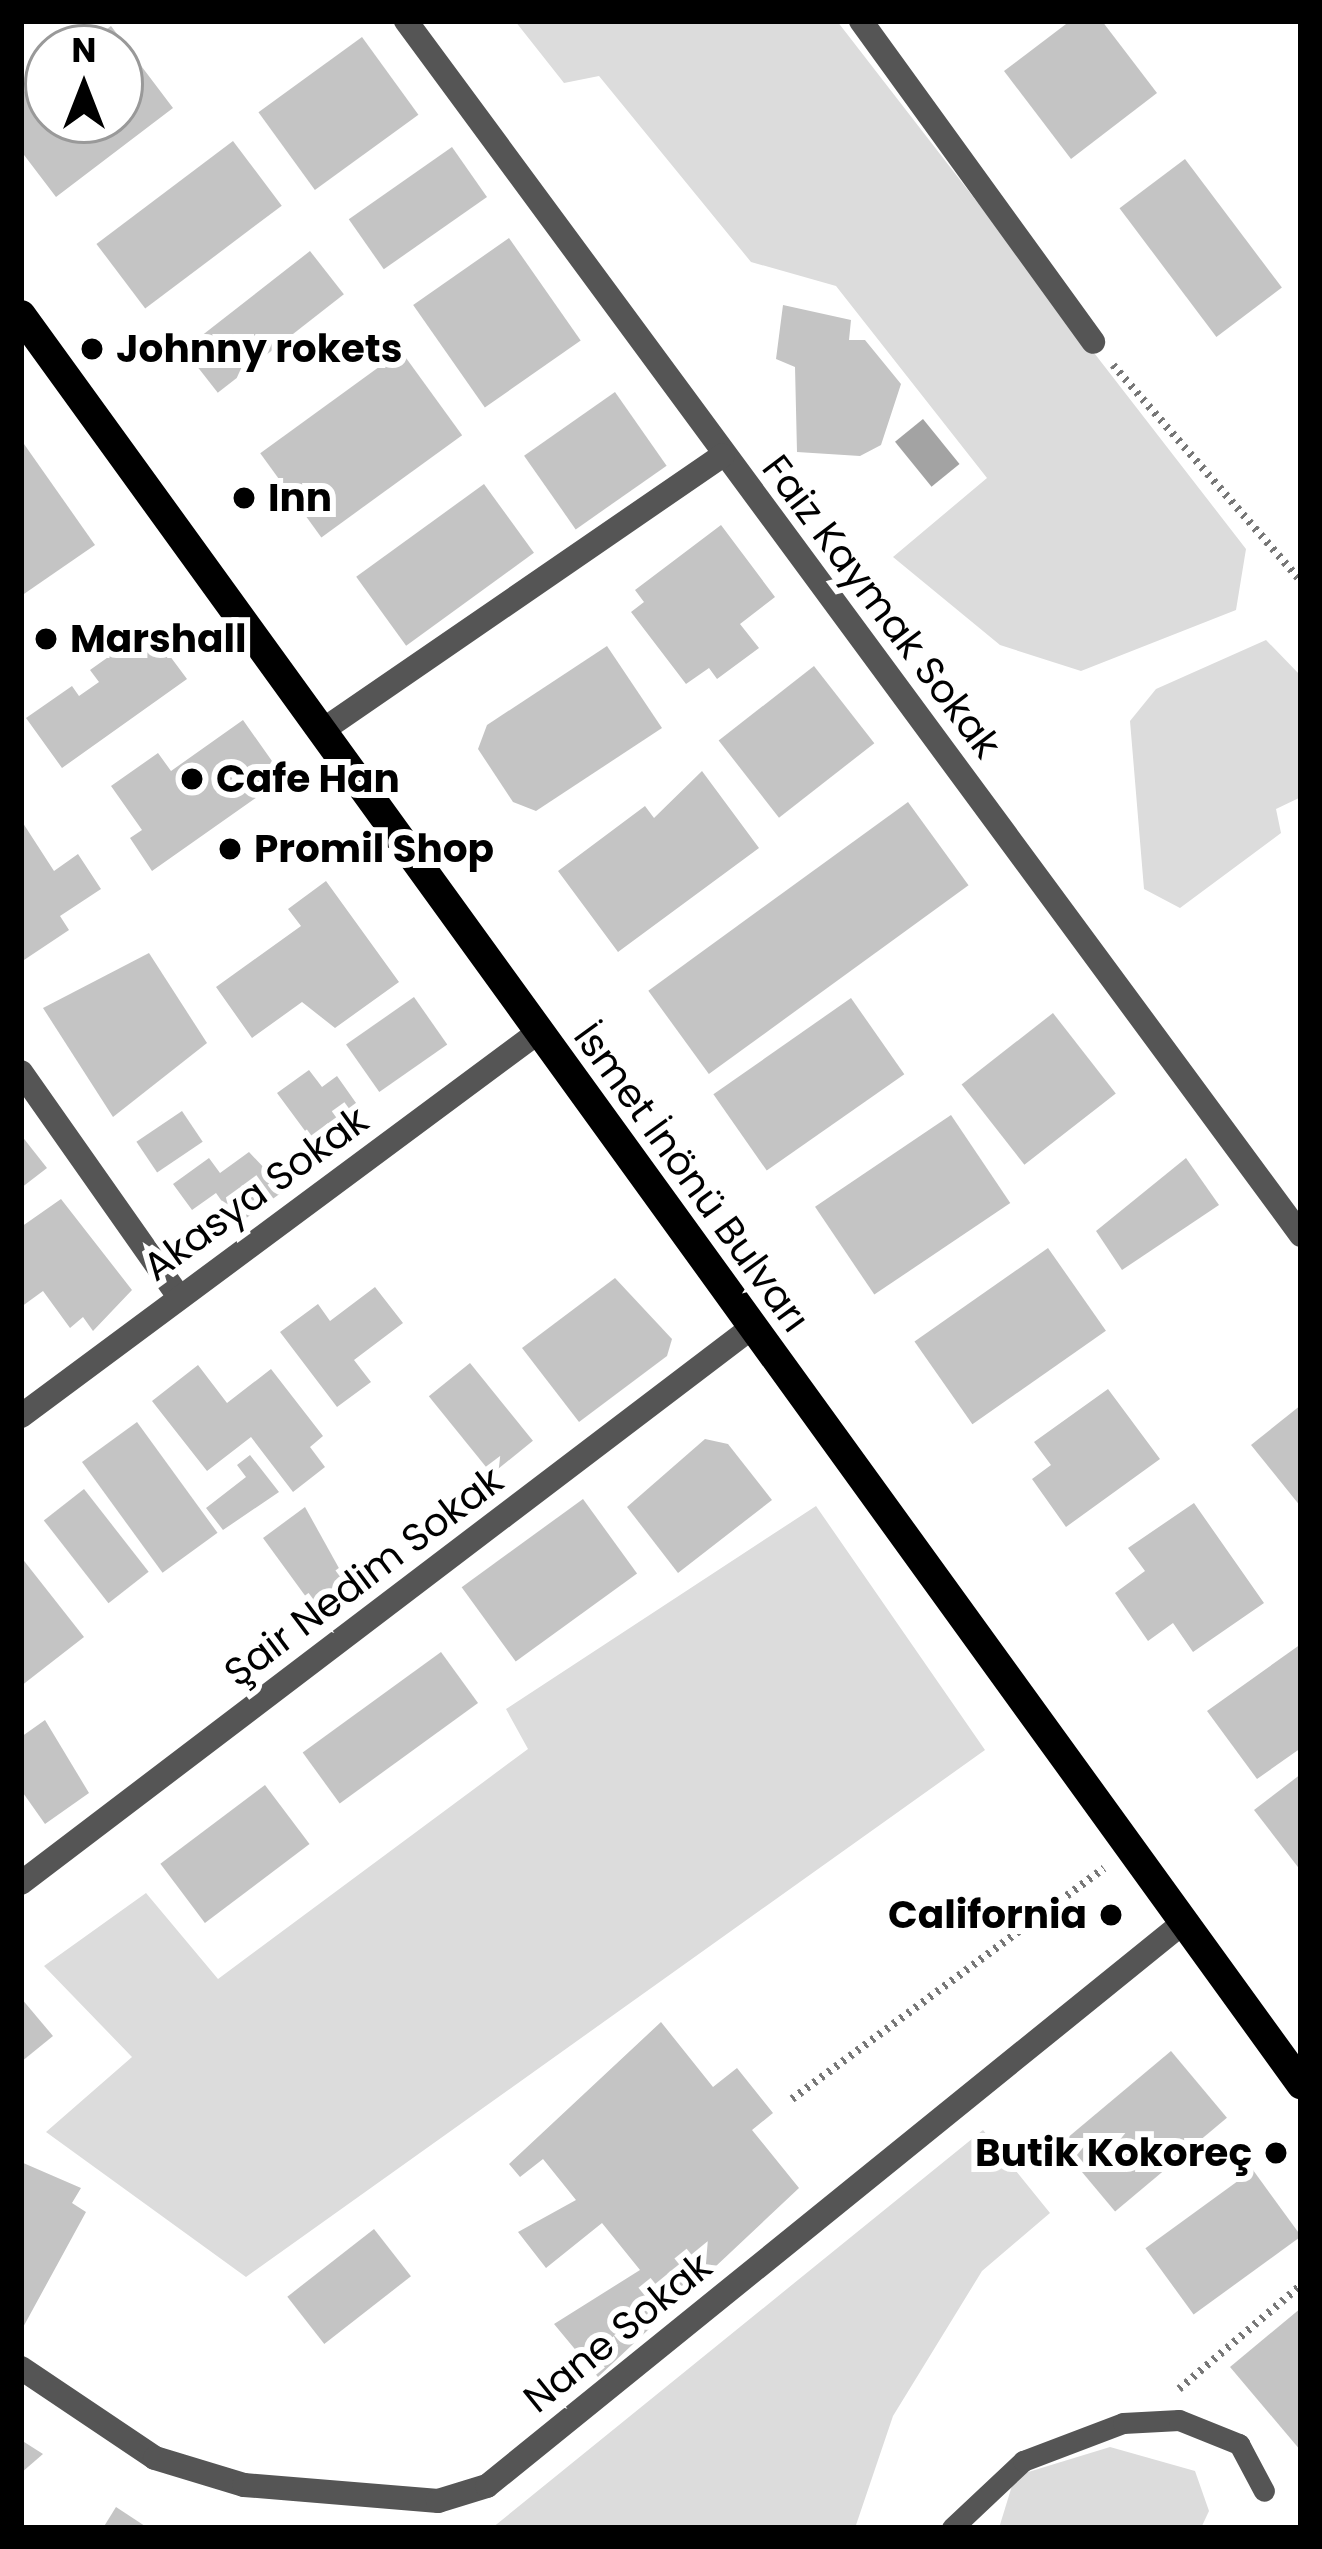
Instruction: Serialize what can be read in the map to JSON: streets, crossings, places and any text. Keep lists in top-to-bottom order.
{
  "streets": {
    "main road": ["İsmet İnönü Bulvarı"],
    "street": [
      "Faiz Kaymak Sokak",
      "Akasya Sokak",
      "Şair Nedim Sokak",
      "Nane Sokak"
    ]
  },
  "crossings": [
    ["İsmet İnönü Bulvarı", "Akasya Sokak"],
    ["İsmet İnönü Bulvarı", "Şair Nedim Sokak"],
    ["İsmet İnönü Bulvarı", "Nane Sokak"]
  ],
  "places": [
    "Johnny rokets",
    "Inn",
    "Marshall",
    "Cafe Han",
    "Promil Shop",
    "California",
    "Butik Kokoreç"
  ],
  "north": "top"
}
